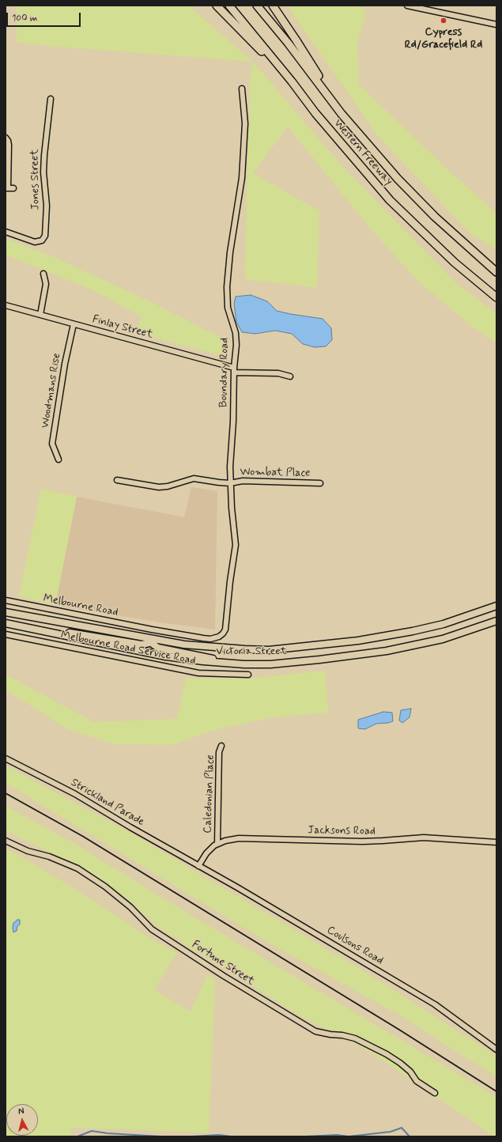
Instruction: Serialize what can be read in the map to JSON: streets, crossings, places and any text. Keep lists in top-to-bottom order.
{
  "streets": {
    "highway": ["Western Freeway"],
    "main road": ["Victoria Street"],
    "street": [
      "Jones Street",
      "Finlay Street",
      "Boundary Road",
      "Woodmans Rise",
      "Wombat Place",
      "Melbourne Road",
      "Melbourne Road Service Road",
      "Caledonian Place",
      "Strickland Parade",
      "Jacksons Road",
      "Coulsons Road",
      "Fortune Street"
    ]
  },
  "crossings": [
    ["Finlay Street", "Boundary Road"],
    ["Finlay Street", "Woodmans Rise"],
    ["Boundary Road", "Wombat Place"],
    ["Boundary Road", "Melbourne Road"],
    ["Caledonian Place", "Jacksons Road"],
    ["Strickland Parade", "Jacksons Road"],
    ["Strickland Parade", "Coulsons Road"],
    ["Jacksons Road", "Coulsons Road"]
  ],
  "places": ["Cypress Rd/Gracefield Rd"],
  "scale_bar": "100 m",
  "north": "top"
}
